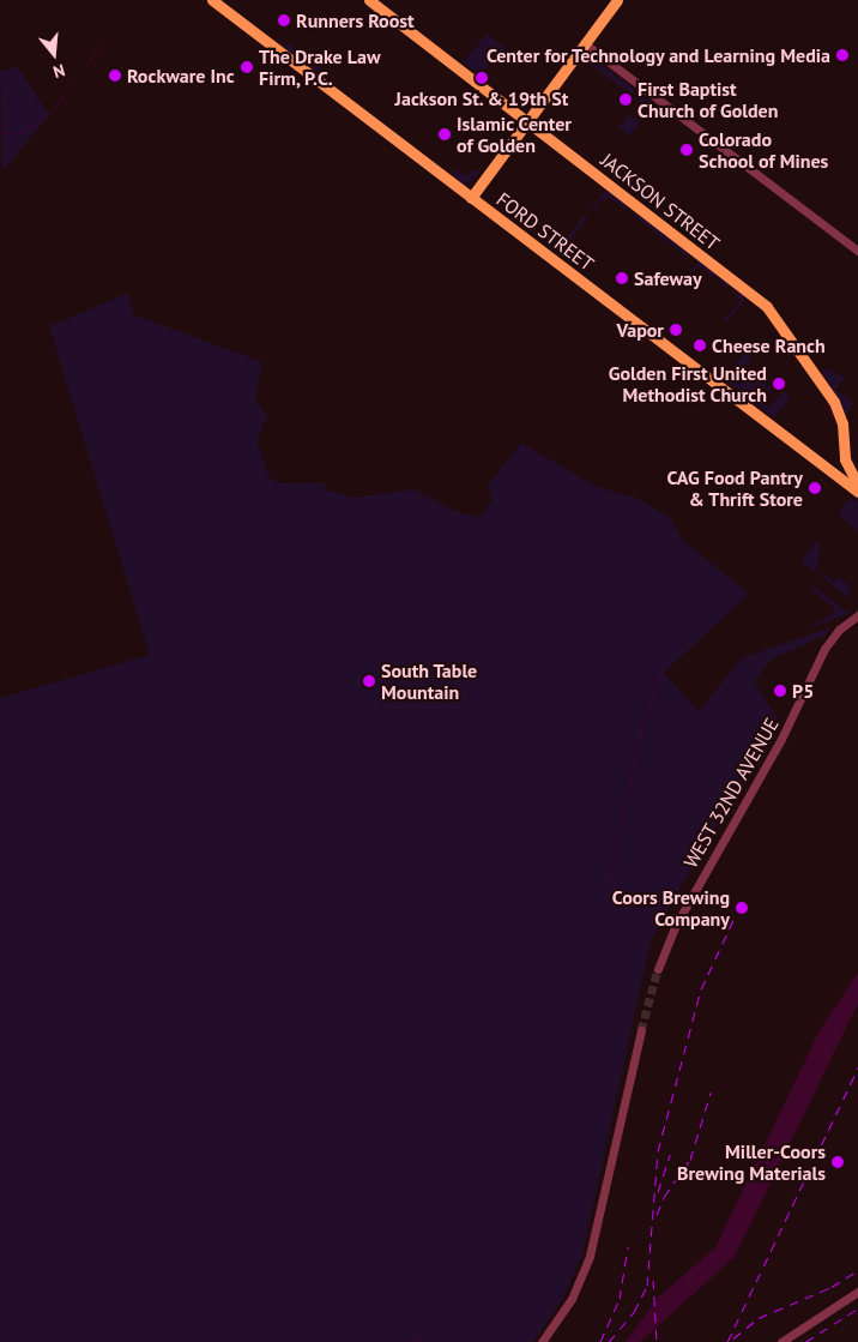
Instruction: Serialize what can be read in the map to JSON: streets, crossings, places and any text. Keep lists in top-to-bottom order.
{
  "streets": {
    "main road": ["JACKSON STREET", "FORD STREET"],
    "street": ["WEST 32ND AVENUE"]
  },
  "places": [
    "Runners Roost",
    "Center for Technology and Learning Media",
    "The Drake Law Firm, P.C.",
    "Rockware Inc",
    "Jackson St. & 19th St",
    "First Baptist Church of Golden",
    "Islamic Center of Golden",
    "Colorado School of Mines",
    "Safeway",
    "Vapor",
    "Cheese Ranch",
    "Golden First United Methodist Church",
    "CAG Food Pantry & Thrift Store",
    "South Table Mountain",
    "P5",
    "Coors Brewing Company",
    "Miller-Coors Brewing Materials"
  ],
  "north": "bottom"
}
